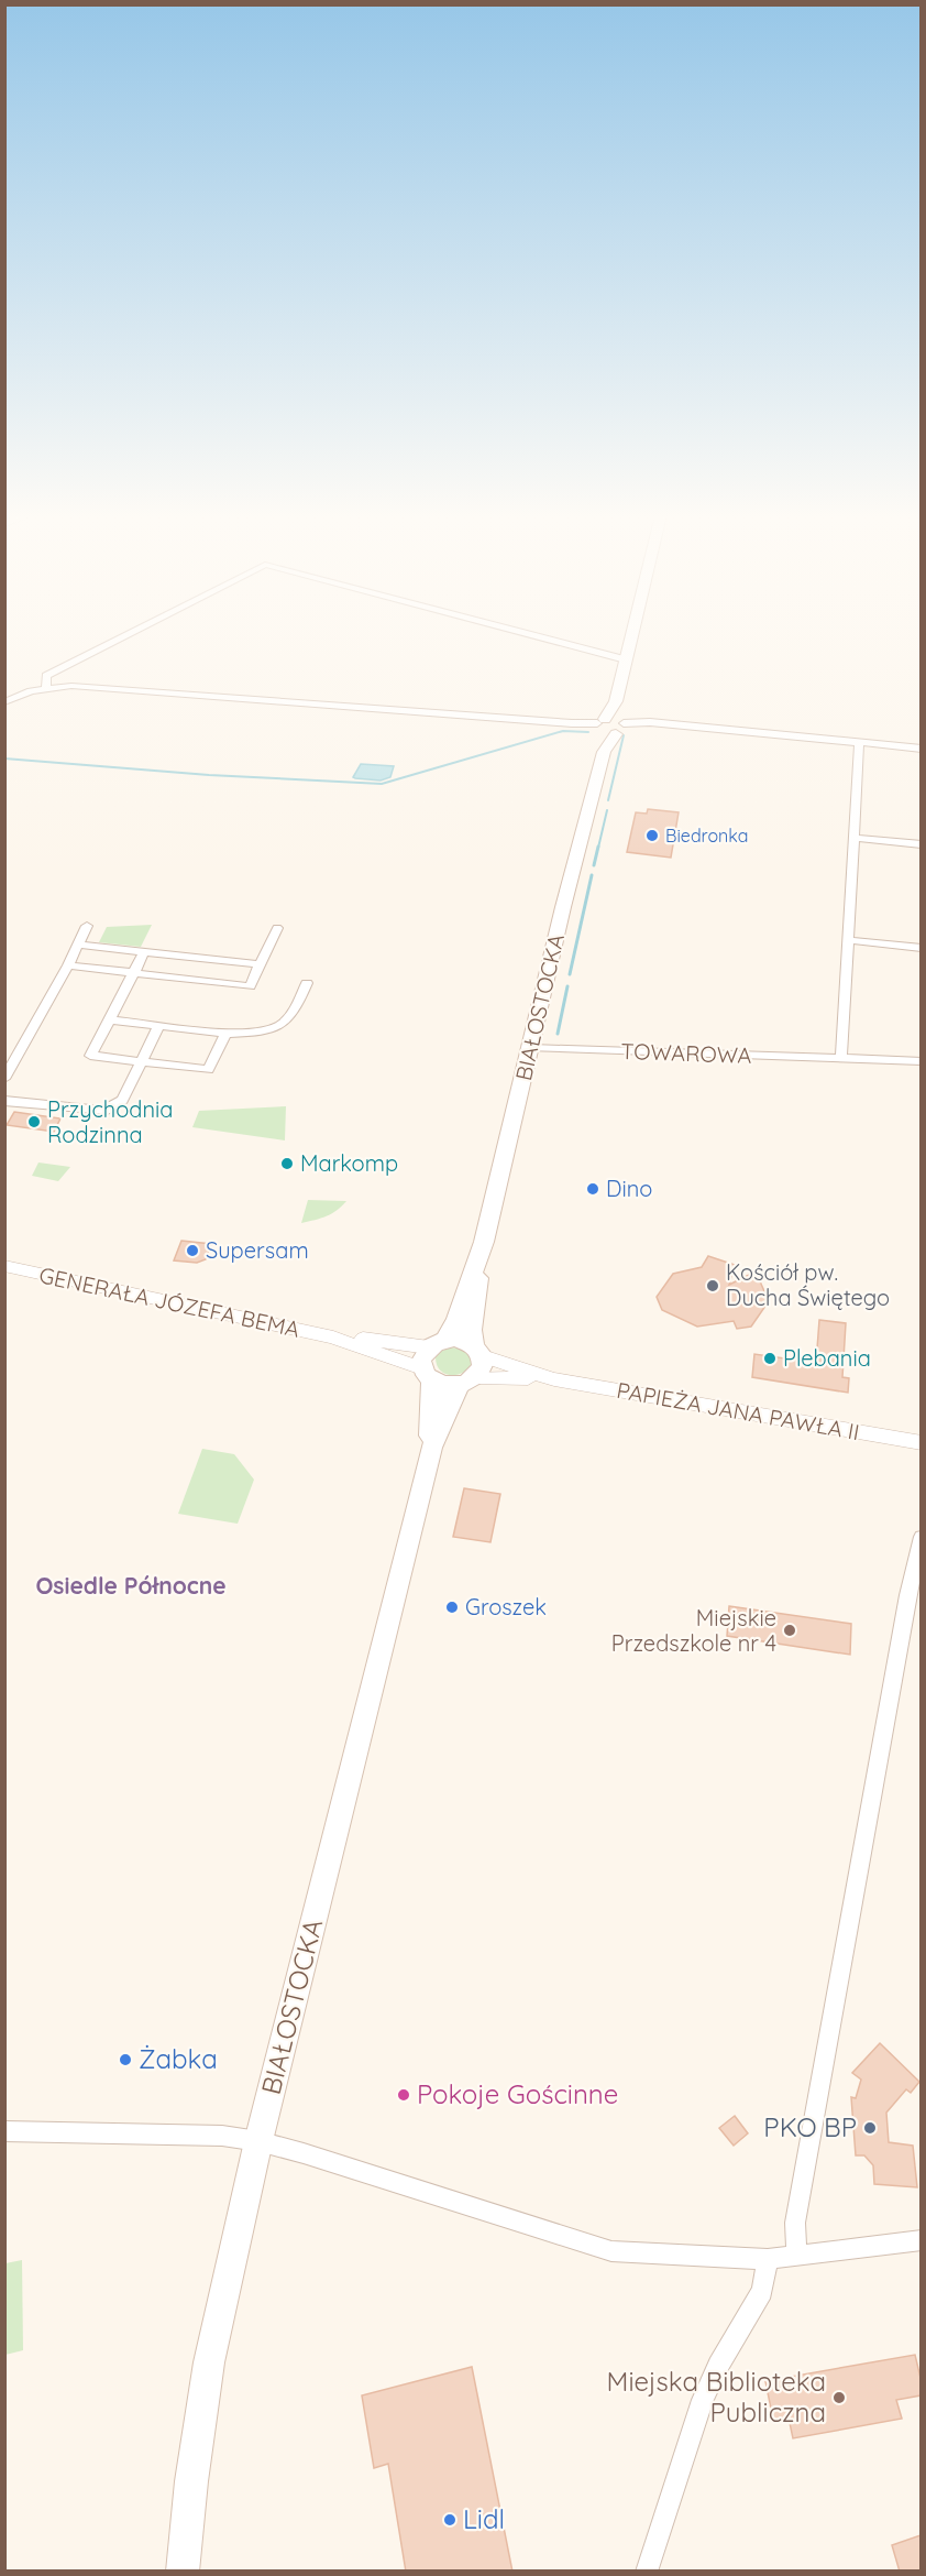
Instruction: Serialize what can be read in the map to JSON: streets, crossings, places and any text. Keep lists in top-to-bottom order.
{
  "streets": {
    "main road": ["BIAŁOSTOCKA"],
    "street": ["TOWAROWA", "GENERAŁA JÓZEFA BEMA", "PAPIEŻA JANA PAWŁA II"]
  },
  "crossings": [
    ["BIAŁOSTOCKA", "TOWAROWA"],
    ["BIAŁOSTOCKA", "GENERAŁA JÓZEFA BEMA"],
    ["BIAŁOSTOCKA", "PAPIEŻA JANA PAWŁA II"],
    ["GENERAŁA JÓZEFA BEMA", "PAPIEŻA JANA PAWŁA II"]
  ],
  "districts": ["Osiedle Północne"],
  "places": [
    "Biedronka",
    "Przychodnia Rodzinna",
    "Markomp",
    "Dino",
    "Supersam",
    "Kościół pw. Ducha Świętego",
    "Plebania",
    "Groszek",
    "Miejskie Przedszkole nr 4",
    "Żabka",
    "Pokoje Gościnne",
    "PKO BP",
    "Miejska Biblioteka Publiczna",
    "Lidl"
  ]
}
